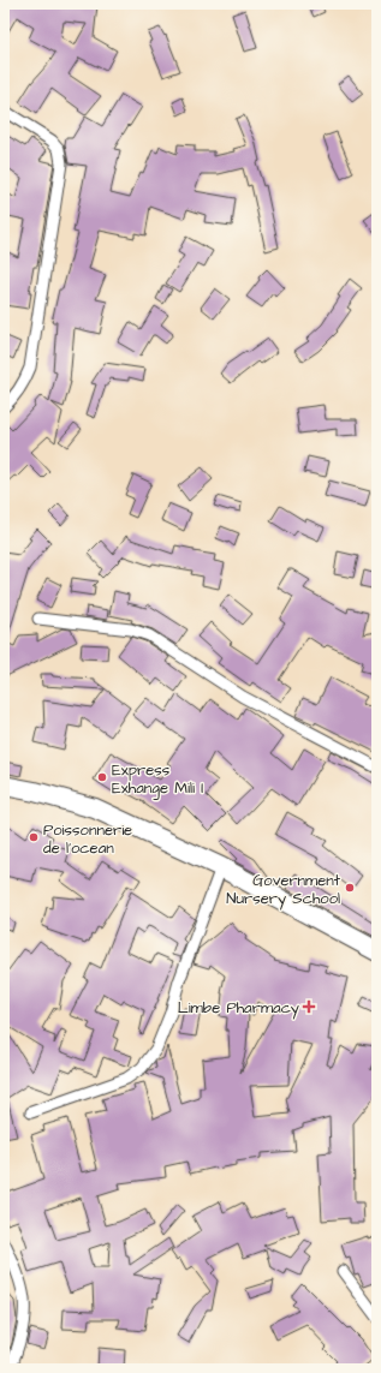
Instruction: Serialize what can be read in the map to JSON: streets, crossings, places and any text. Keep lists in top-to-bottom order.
{
  "places": {
    "other": ["Express Exhange Mili I", "Poissonnerie de l'ocean", "Government Nursery School"],
    "health": ["Limbe Pharmacy"]
  }
}
